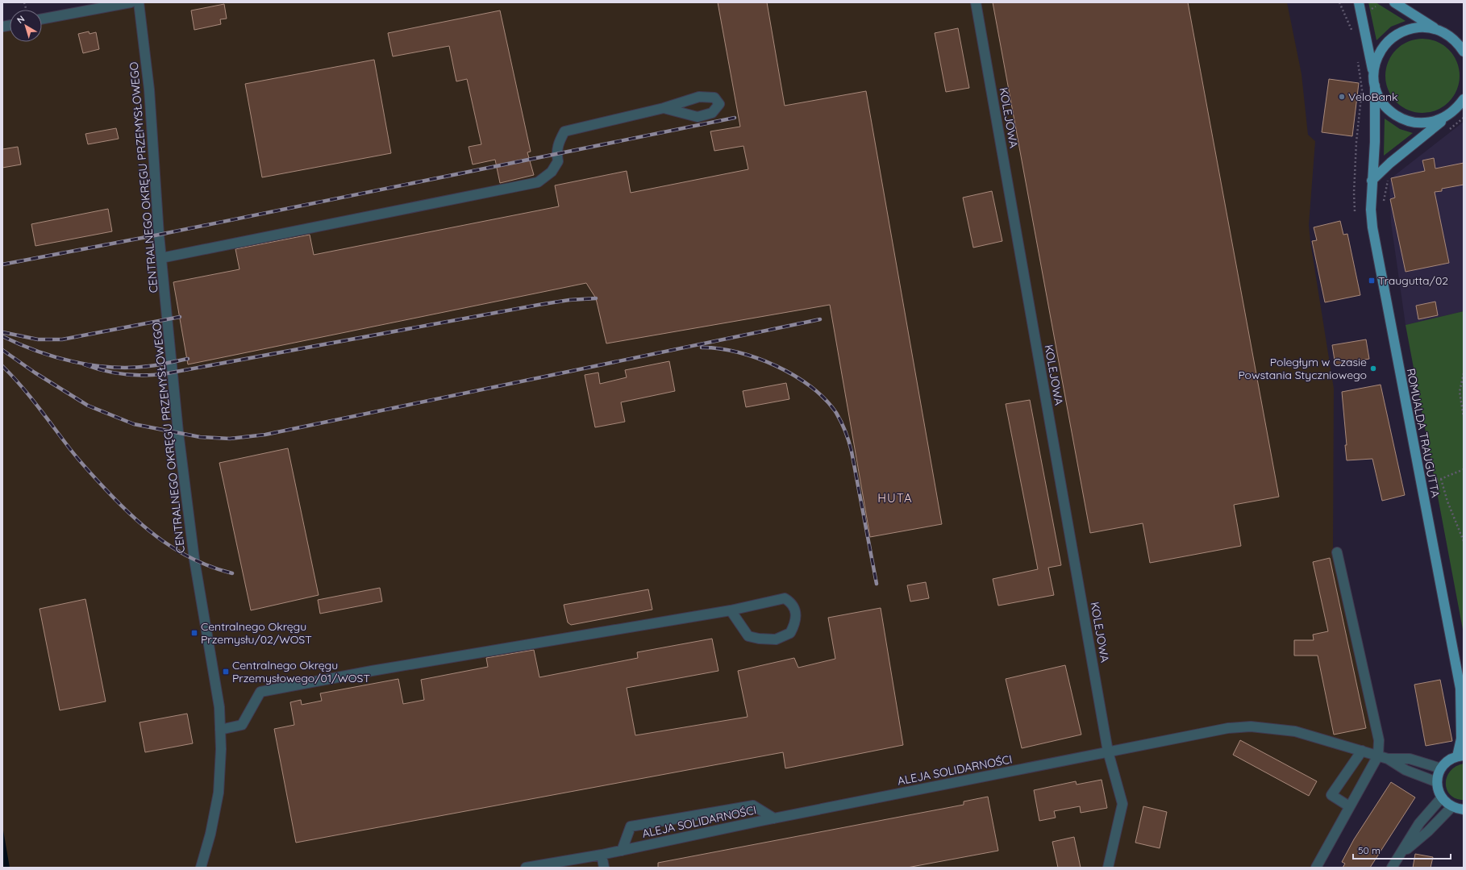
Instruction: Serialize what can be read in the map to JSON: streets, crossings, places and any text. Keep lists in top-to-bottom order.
{
  "streets": {
    "main road": ["ROMUALDA TRAUGUTTA"],
    "street": ["KOLEJOWA", "CENTRALNEGO OKRĘGU PRZEMYSŁOWEGO", "ALEJA SOLIDARNOŚCI"]
  },
  "crossings": [
    ["KOLEJOWA", "ALEJA SOLIDARNOŚCI"]
  ],
  "districts": ["HUTA"],
  "places": {
    "other": ["VeloBank", "Poległym w Czasie Powstania Styczniowego"],
    "transit": ["Traugutta/02", "Centralnego Okręgu Przemysłu/02/WOST", "Centralnego Okręgu Przemysłowego/01/WOST"]
  },
  "scale_bar": "50 m",
  "north": "top left"
}
